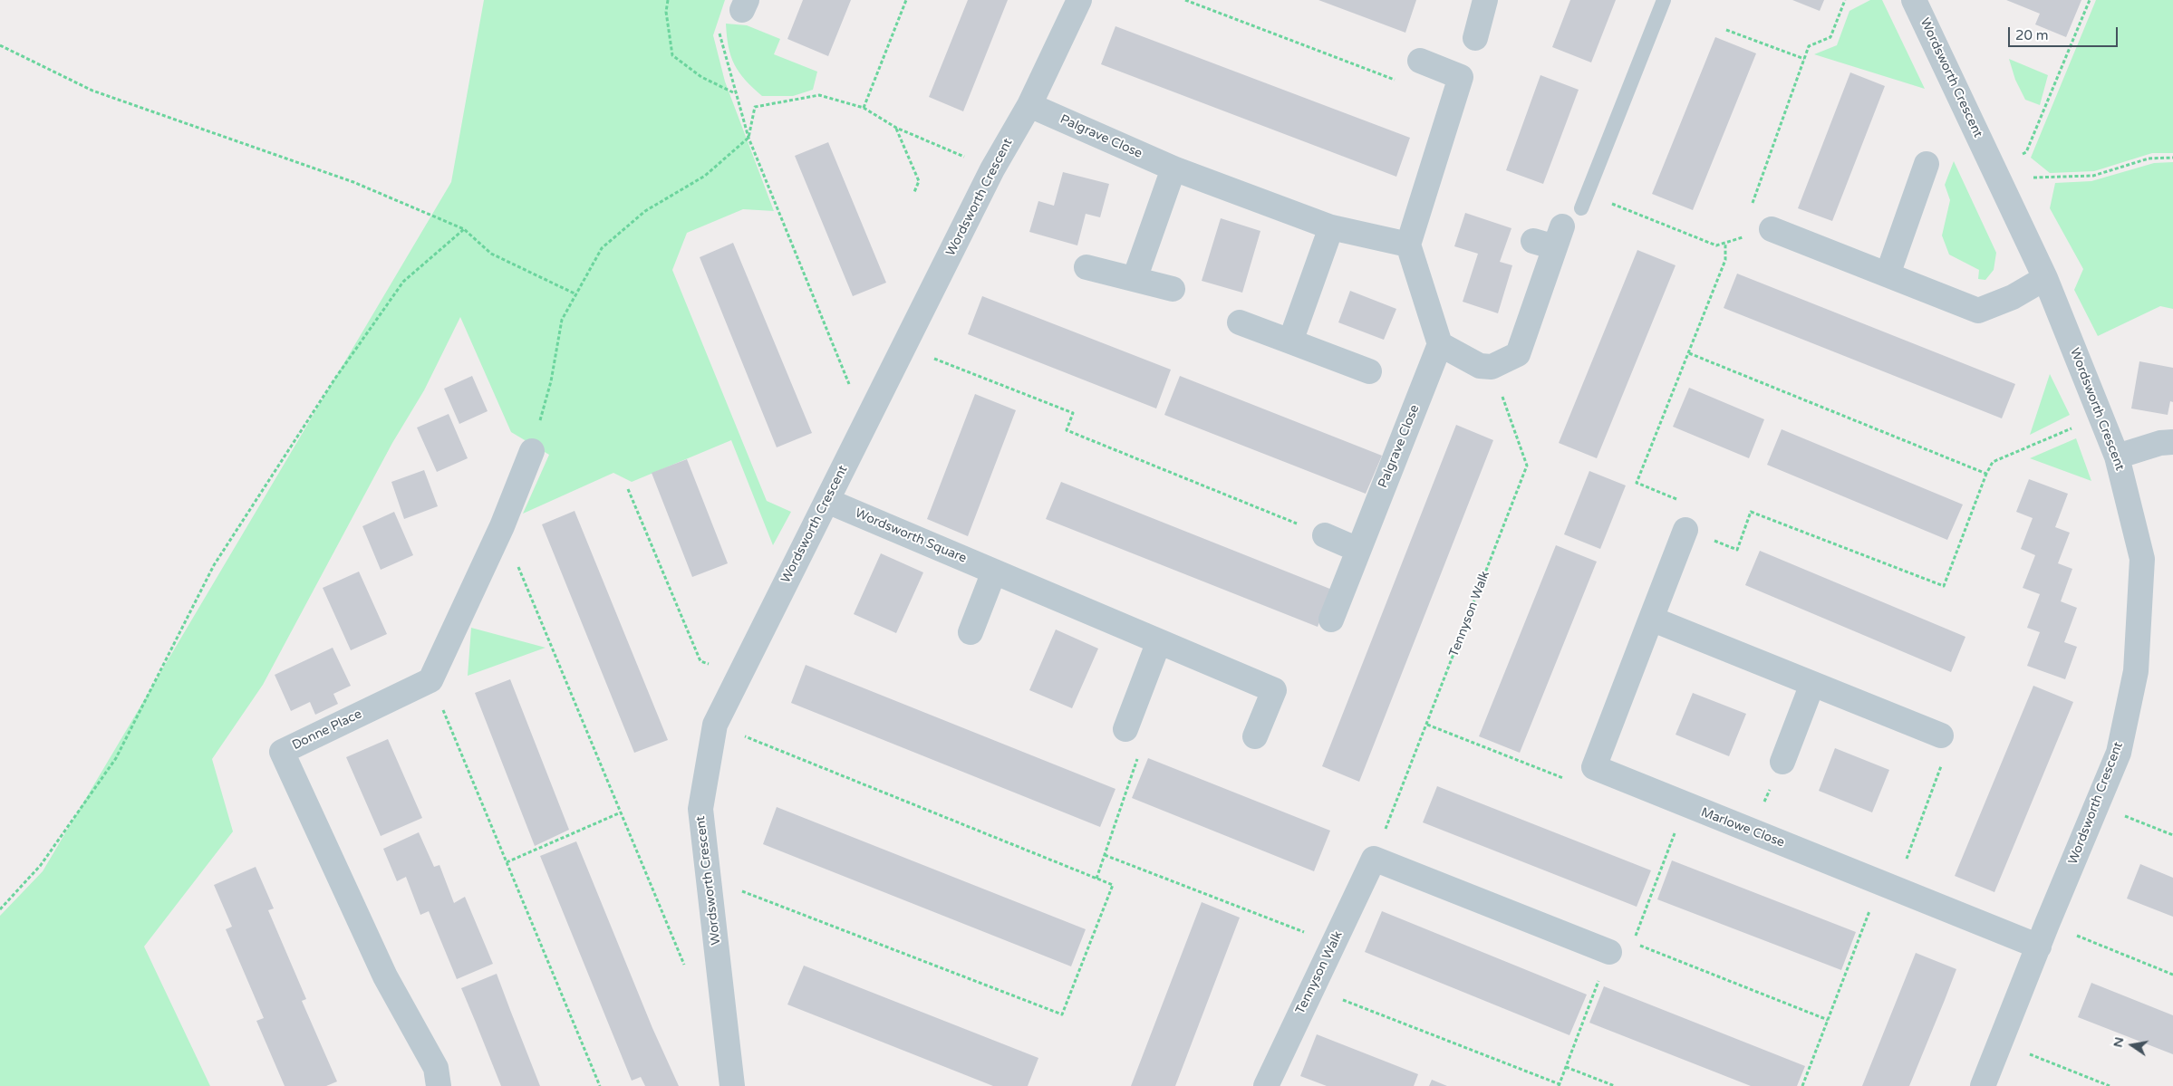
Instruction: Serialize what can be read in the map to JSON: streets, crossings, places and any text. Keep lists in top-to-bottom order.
{
  "streets": {
    "street": [
      "Wordsworth Crescent",
      "Palgrave Close",
      "Wordsworth Square",
      "Tennyson Walk",
      "Donne Place",
      "Marlowe Close"
    ]
  },
  "crossings": [
    ["Wordsworth Crescent", "Palgrave Close"],
    ["Wordsworth Crescent", "Wordsworth Square"],
    ["Wordsworth Crescent", "Marlowe Close"]
  ],
  "scale_bar": "20 m",
  "north": "left"
}
